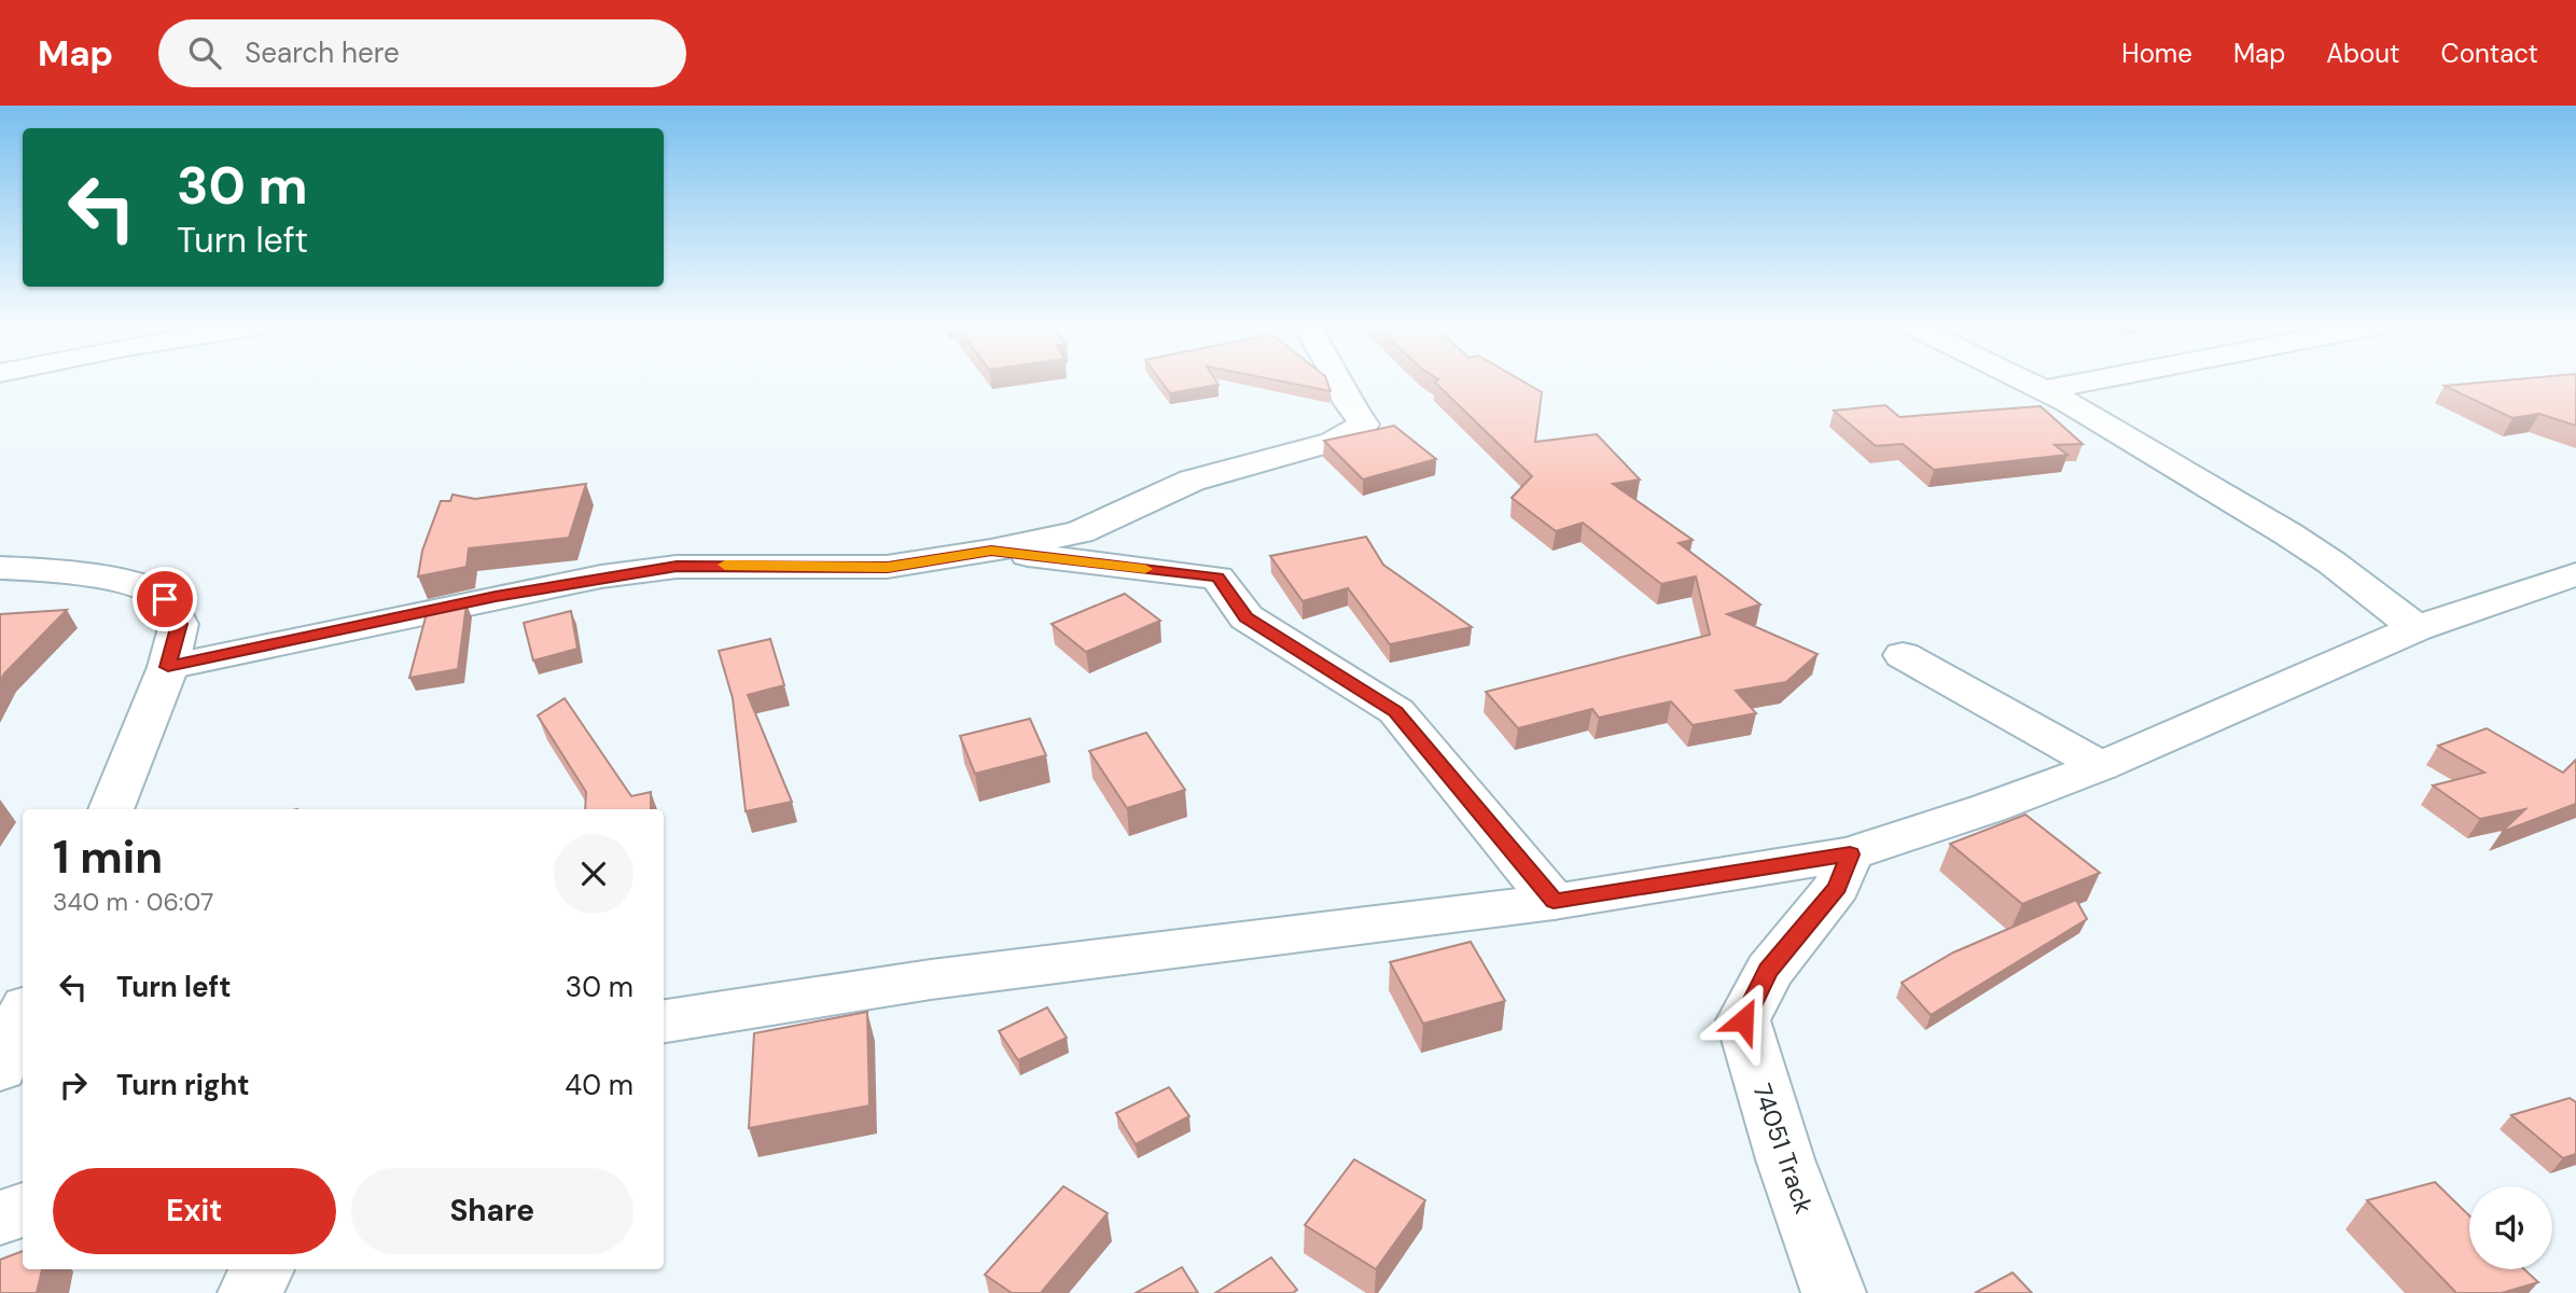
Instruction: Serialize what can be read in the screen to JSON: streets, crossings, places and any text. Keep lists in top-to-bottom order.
{
  "streets": {
    "street": ["74051 Track"]
  },
  "page": {
    "header": "Map",
    "search": "Search here",
    "nav": [
      "Home",
      "Map",
      "About",
      "Contact"
    ],
    "turn": ["30 m", "Turn left"],
    "heading": ["1 min", "340 m · 06:07"],
    "list": [
      {
        "name": "Turn left",
        "value": "30 m"
      },
      {
        "name": "Turn right",
        "value": "40 m"
      }
    ],
    "buttons": ["Exit", "Share"]
  }
}
